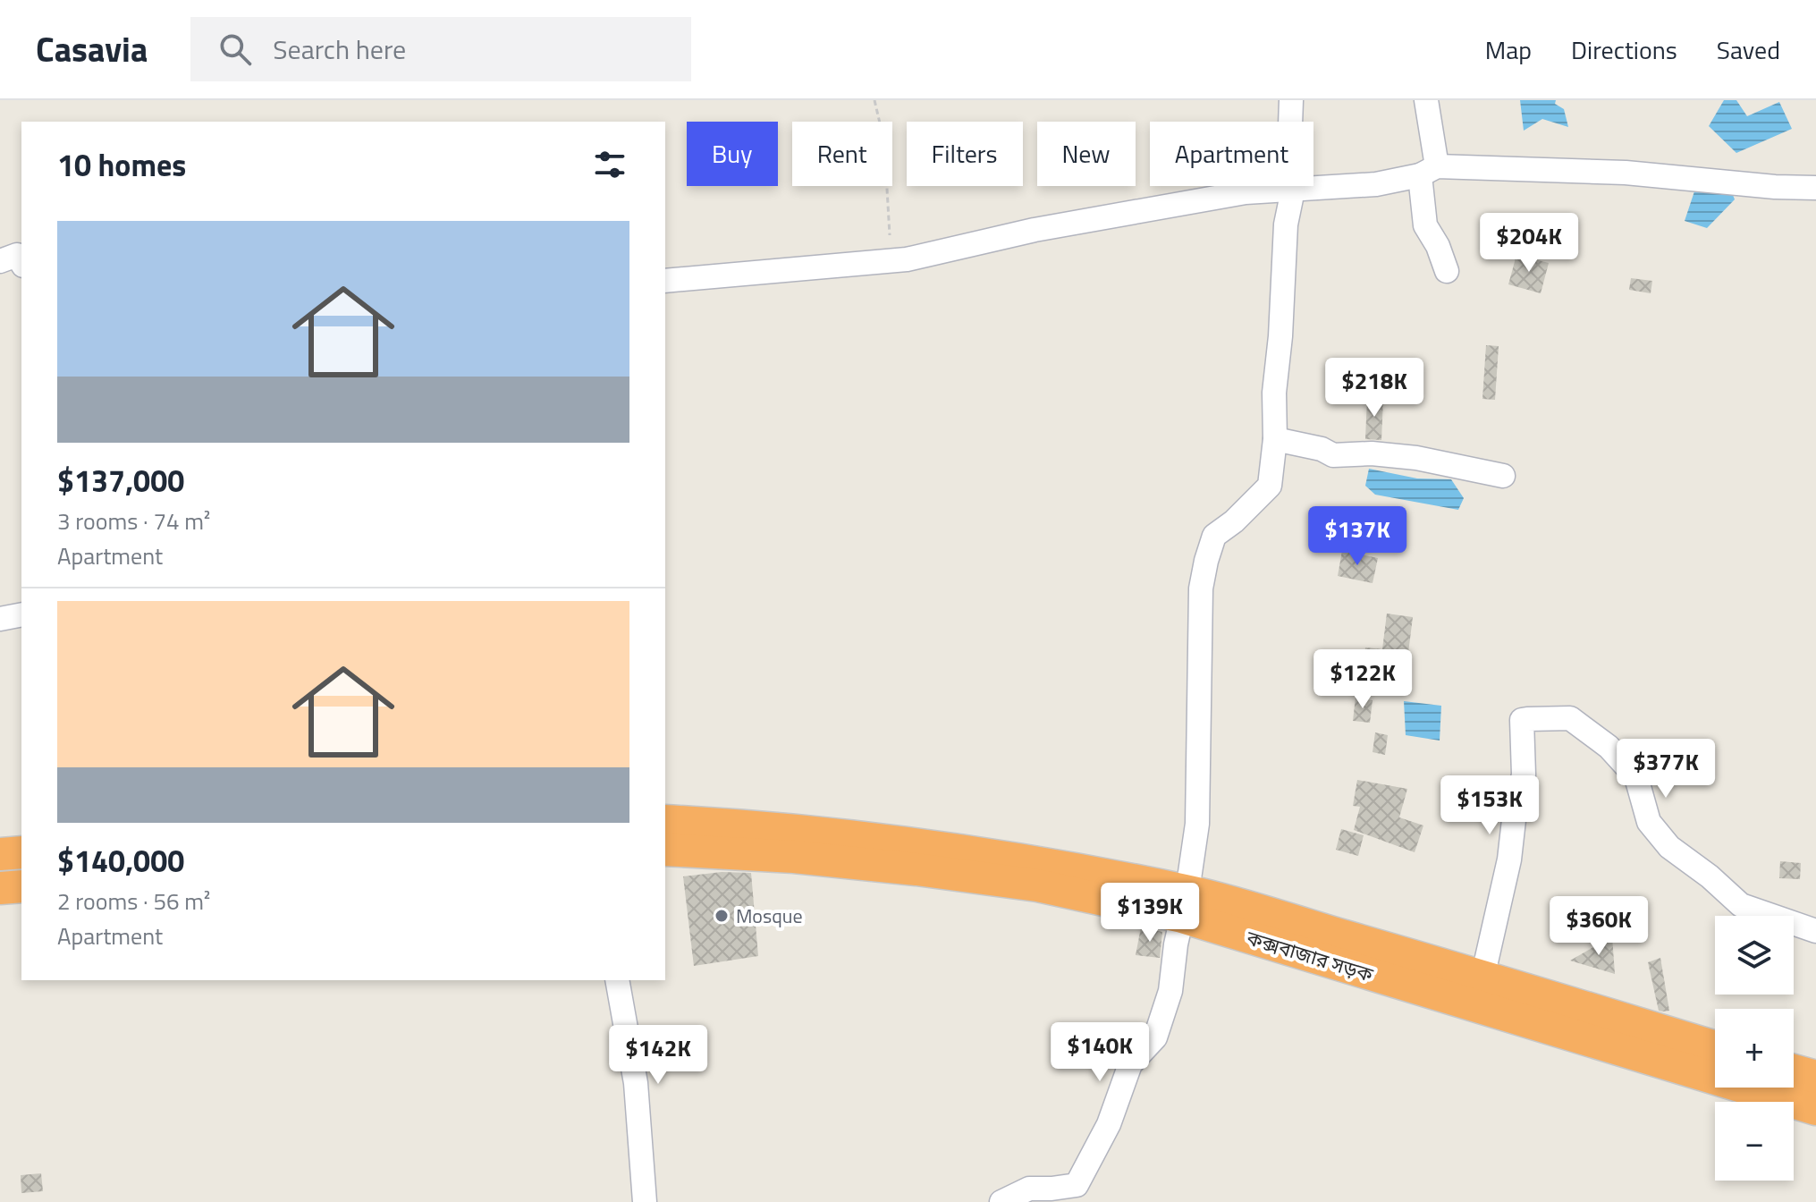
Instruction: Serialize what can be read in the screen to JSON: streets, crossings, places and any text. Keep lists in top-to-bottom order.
{
  "streets": {
    "highway": ["কক্সবাজার সড়ক"]
  },
  "places": ["Mosque"],
  "page": {
    "header": "Casavia",
    "search": "Search here",
    "nav": ["Map", "Directions", "Saved"],
    "chip": [
      "Buy",
      "Rent",
      "Filters",
      "New",
      "Apartment"
    ],
    "heading": "10 homes",
    "list": [
      {
        "name": "$137,000",
        "note": "3 rooms · 74 m² · Apartment"
      },
      {
        "name": "$140,000",
        "note": "2 rooms · 56 m² · Apartment"
      }
    ],
    "price": [
      "$204K",
      "$218K",
      "$137K",
      "$122K",
      "$377K",
      "$153K",
      "$139K",
      "$360K",
      "$140K",
      "$142K"
    ],
    "map_buttons": ["+", "−"]
  }
}
